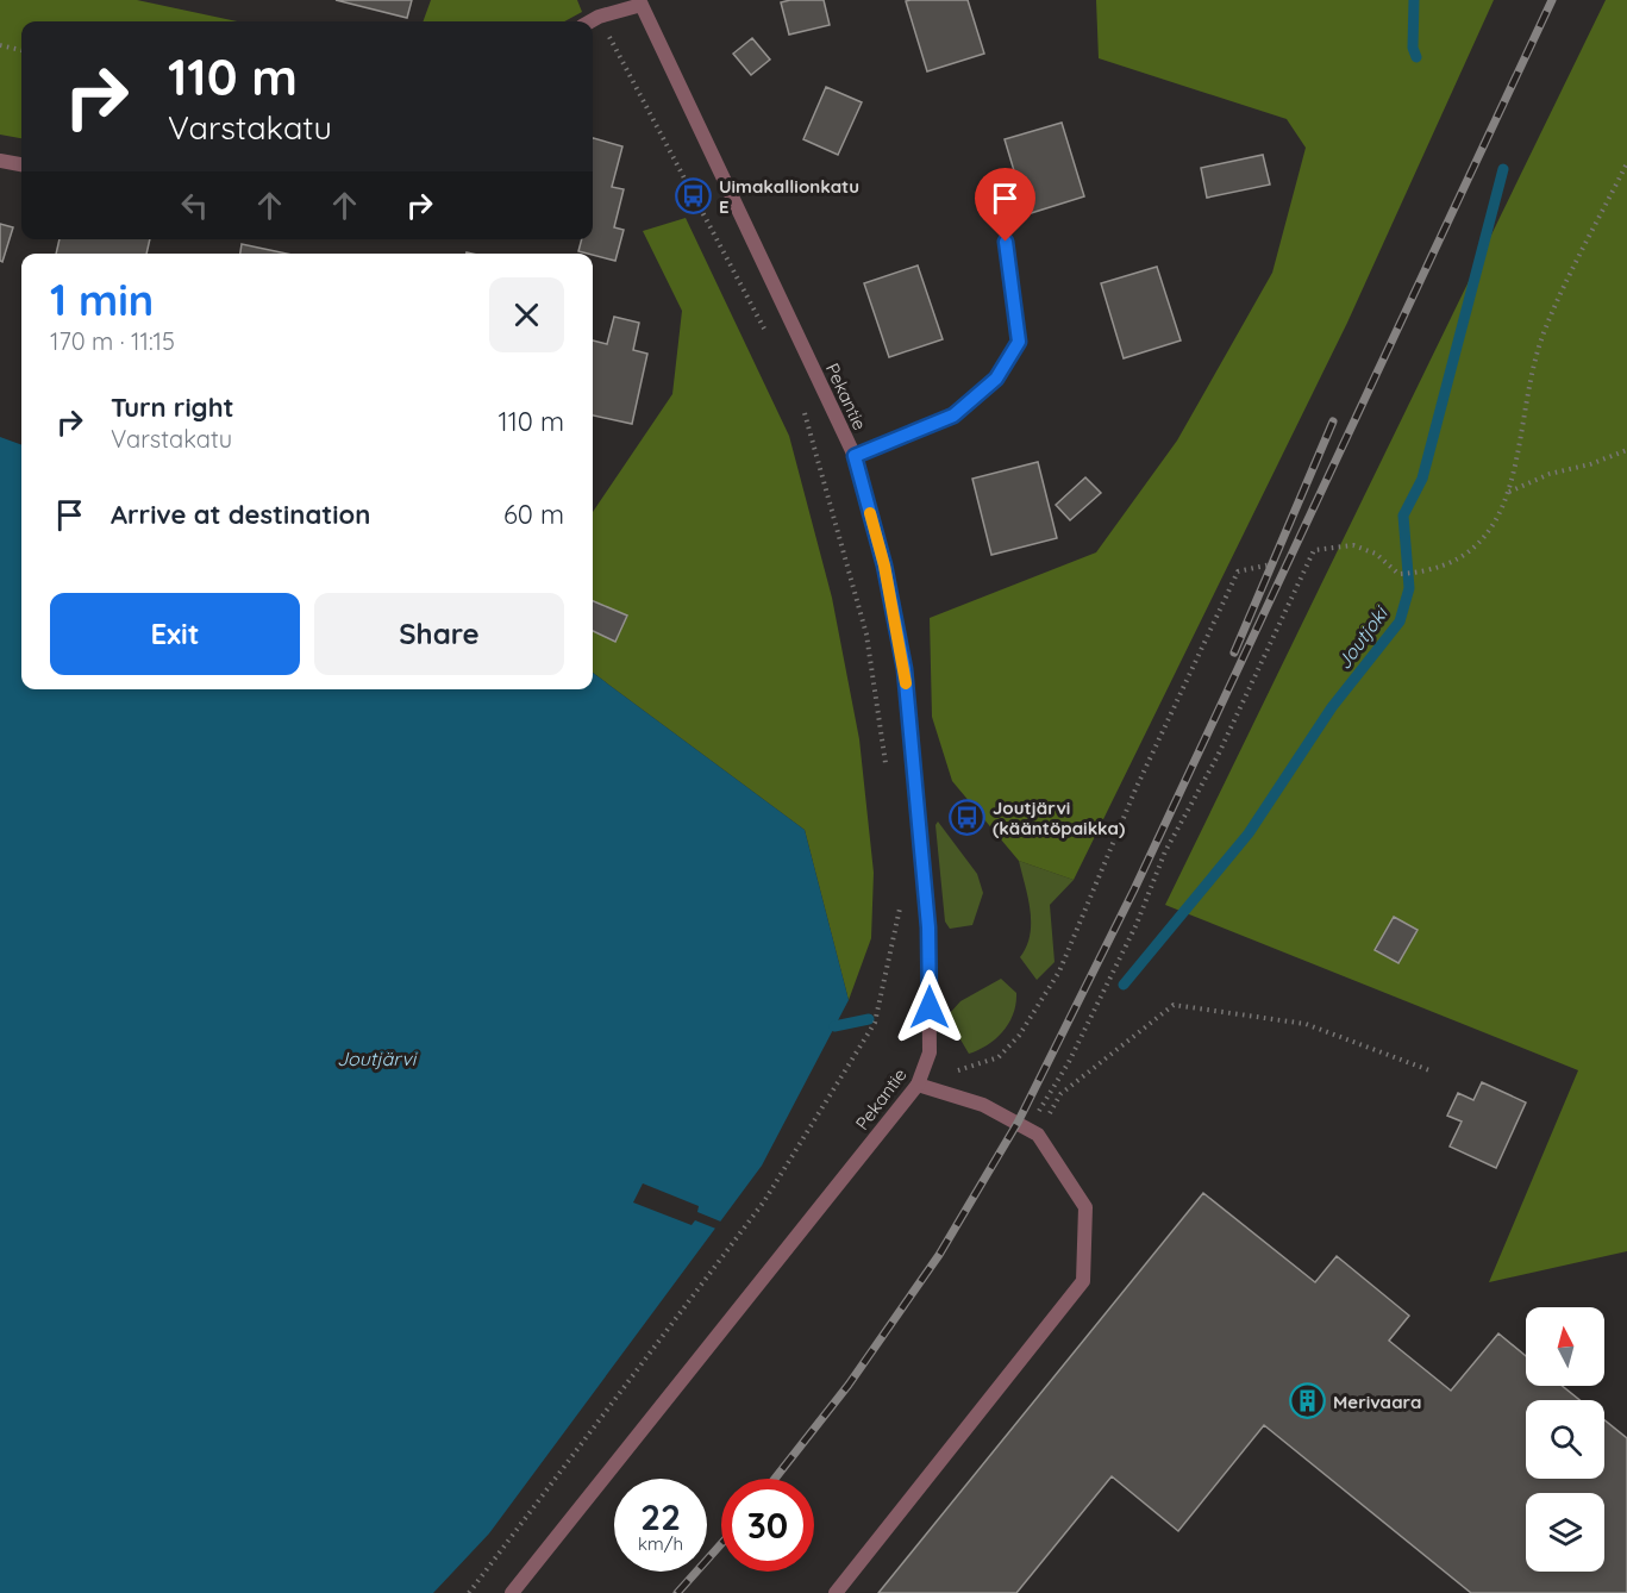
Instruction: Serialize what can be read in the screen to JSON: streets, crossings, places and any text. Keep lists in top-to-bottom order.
{
  "streets": {
    "street": ["Pekantie"]
  },
  "water": ["Joutjoki", "Joutjärvi"],
  "places": {
    "bus stop": ["Uimakallionkatu E", "Joutjärvi (kääntöpaikka)"],
    "building": ["Merivaara"]
  },
  "north": "top",
  "page": {
    "turn": ["110 m", "Varstakatu"],
    "heading": ["1 min", "170 m · 11:15"],
    "list": [
      {
        "name": "Turn right",
        "note": "Varstakatu",
        "value": "110 m"
      },
      {
        "name": "Arrive at destination",
        "value": "60 m"
      }
    ],
    "buttons": ["Exit", "Share"],
    "speed": "22 km/h",
    "limit": "30"
  }
}
